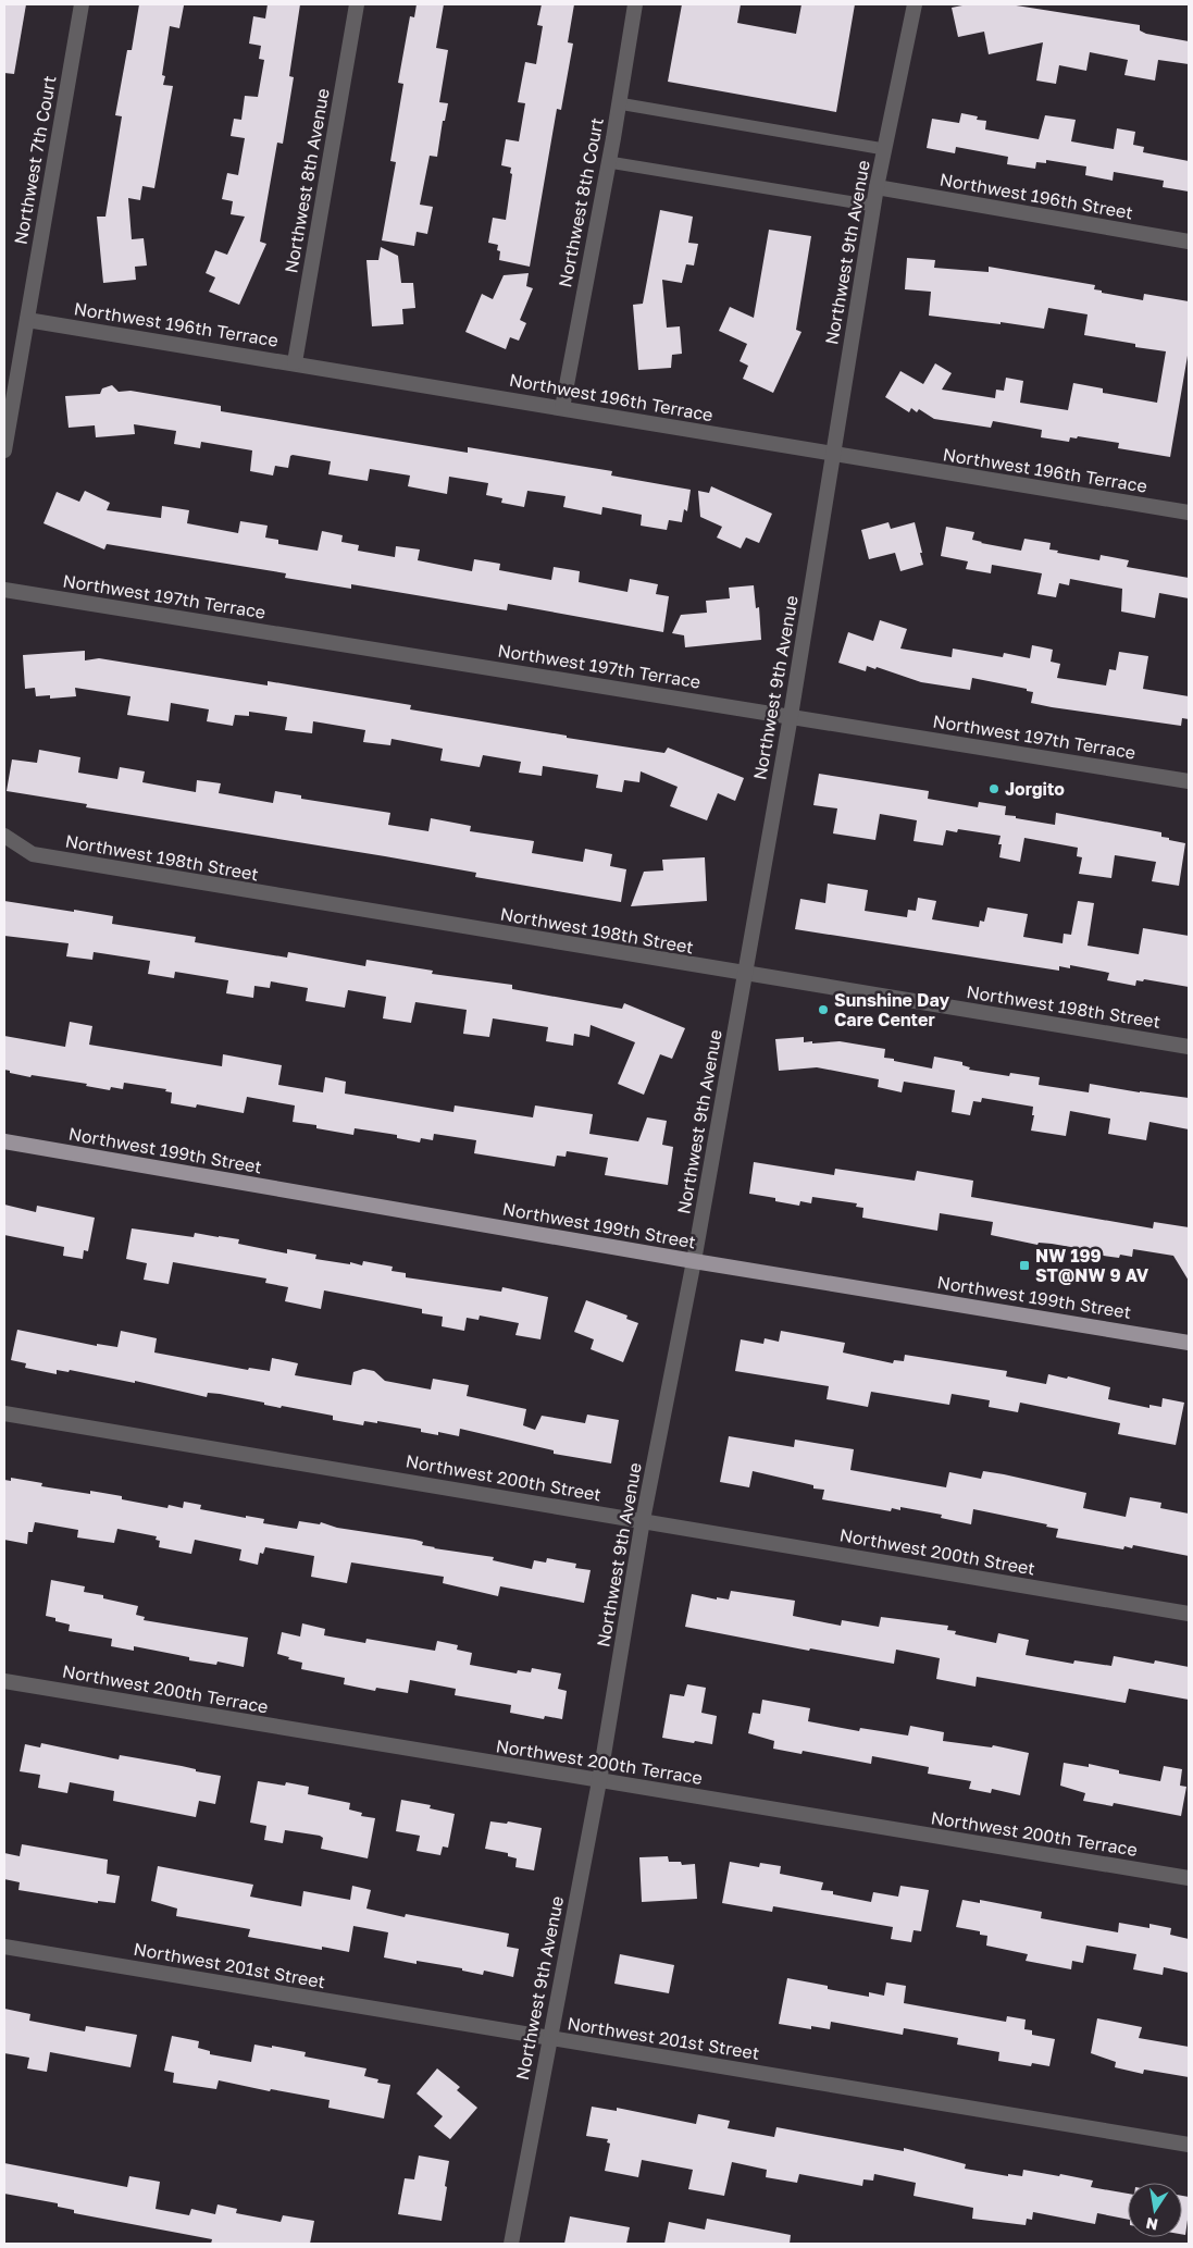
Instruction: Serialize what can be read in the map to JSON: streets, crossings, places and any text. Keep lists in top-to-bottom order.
{
  "streets": {
    "main road": ["Northwest 199th Street"],
    "street": [
      "Northwest 7th Court",
      "Northwest 8th Avenue",
      "Northwest 196th Street",
      "Northwest 8th Court",
      "Northwest 9th Avenue",
      "Northwest 196th Terrace",
      "Northwest 197th Terrace",
      "Northwest 198th Street",
      "Northwest 200th Street",
      "Northwest 200th Terrace",
      "Northwest 201st Street"
    ]
  },
  "crossings": [
    ["Northwest 7th Court", "Northwest 196th Terrace"],
    ["Northwest 8th Avenue", "Northwest 196th Terrace"],
    ["Northwest 196th Street", "Northwest 9th Avenue"],
    ["Northwest 8th Court", "Northwest 196th Terrace"],
    ["Northwest 9th Avenue", "Northwest 196th Terrace"],
    ["Northwest 9th Avenue", "Northwest 197th Terrace"],
    ["Northwest 9th Avenue", "Northwest 198th Street"],
    ["Northwest 9th Avenue", "Northwest 199th Street"],
    ["Northwest 9th Avenue", "Northwest 200th Street"],
    ["Northwest 9th Avenue", "Northwest 200th Terrace"],
    ["Northwest 9th Avenue", "Northwest 201st Street"]
  ],
  "places": {
    "other": ["Jorgito", "Sunshine Day Care Center"],
    "transit": ["NW 199 ST@NW 9 AV"]
  },
  "north": "bottom"
}
